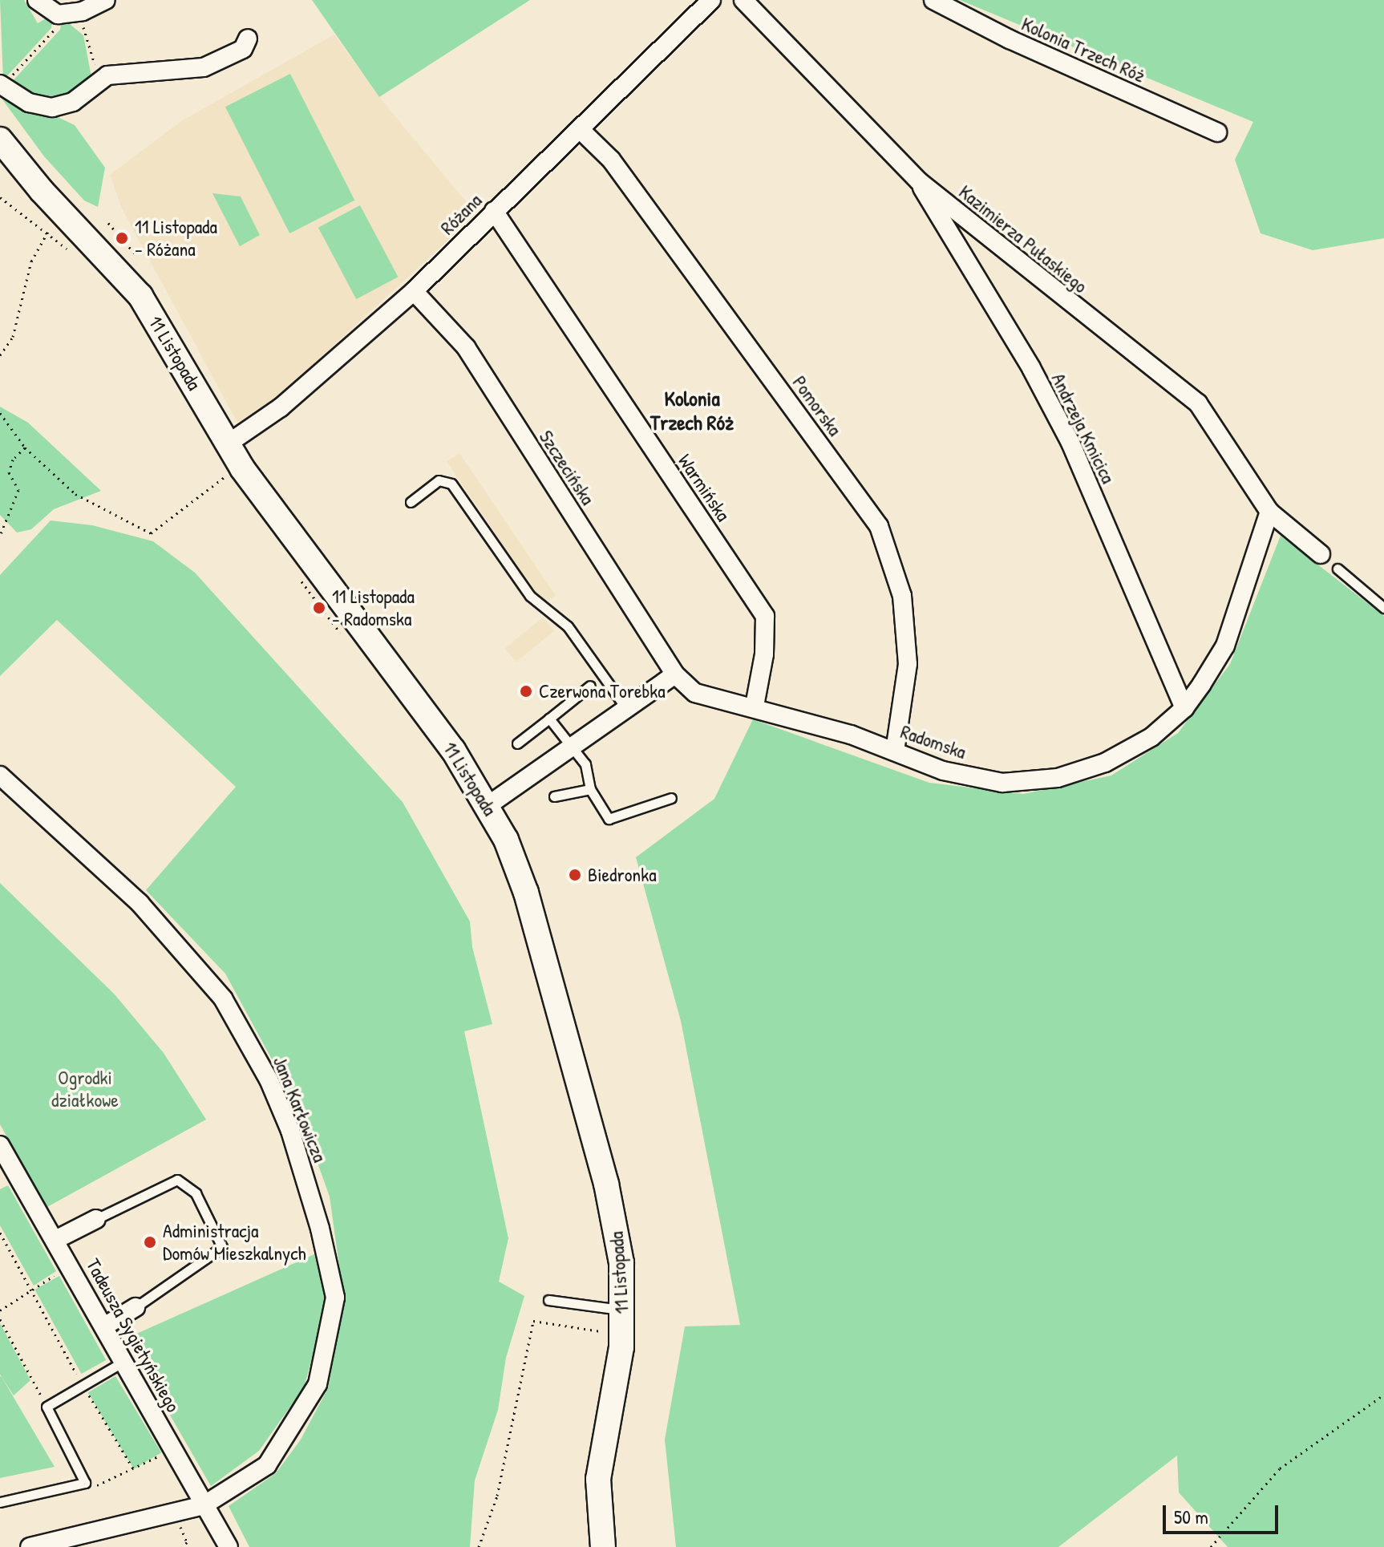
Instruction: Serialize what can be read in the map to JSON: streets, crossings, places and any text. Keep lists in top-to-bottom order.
{
  "streets": {
    "main road": ["11 Listopada"],
    "street": [
      "Kolonia Trzech Róż",
      "Różana",
      "Kazimierza Pułaskiego",
      "Pomorska",
      "Andrzeja Kmicica",
      "Szczecińska",
      "Warmińska",
      "Radomska",
      "Jana Karłowicza",
      "Tadeusza Sygietyńskiego"
    ]
  },
  "crossings": [
    ["Różana", "11 Listopada"],
    ["Różana", "Pomorska"],
    ["Różana", "Szczecińska"],
    ["Różana", "Warmińska"],
    ["Kazimierza Pułaskiego", "Andrzeja Kmicica"],
    ["Kazimierza Pułaskiego", "Radomska"],
    ["Pomorska", "Radomska"],
    ["Andrzeja Kmicica", "Radomska"],
    ["Szczecińska", "Radomska"],
    ["Warmińska", "Radomska"],
    ["Jana Karłowicza", "Tadeusza Sygietyńskiego"]
  ],
  "districts": ["Kolonia Trzech Róż"],
  "parks": ["Ogrodki działkowe"],
  "places": [
    "11 Listopada - Różana",
    "11 Listopada - Radomska",
    "Czerwona Torebka",
    "Biedronka",
    "Administracja Domów Mieszkalnych"
  ],
  "scale_bar": "50 m"
}
